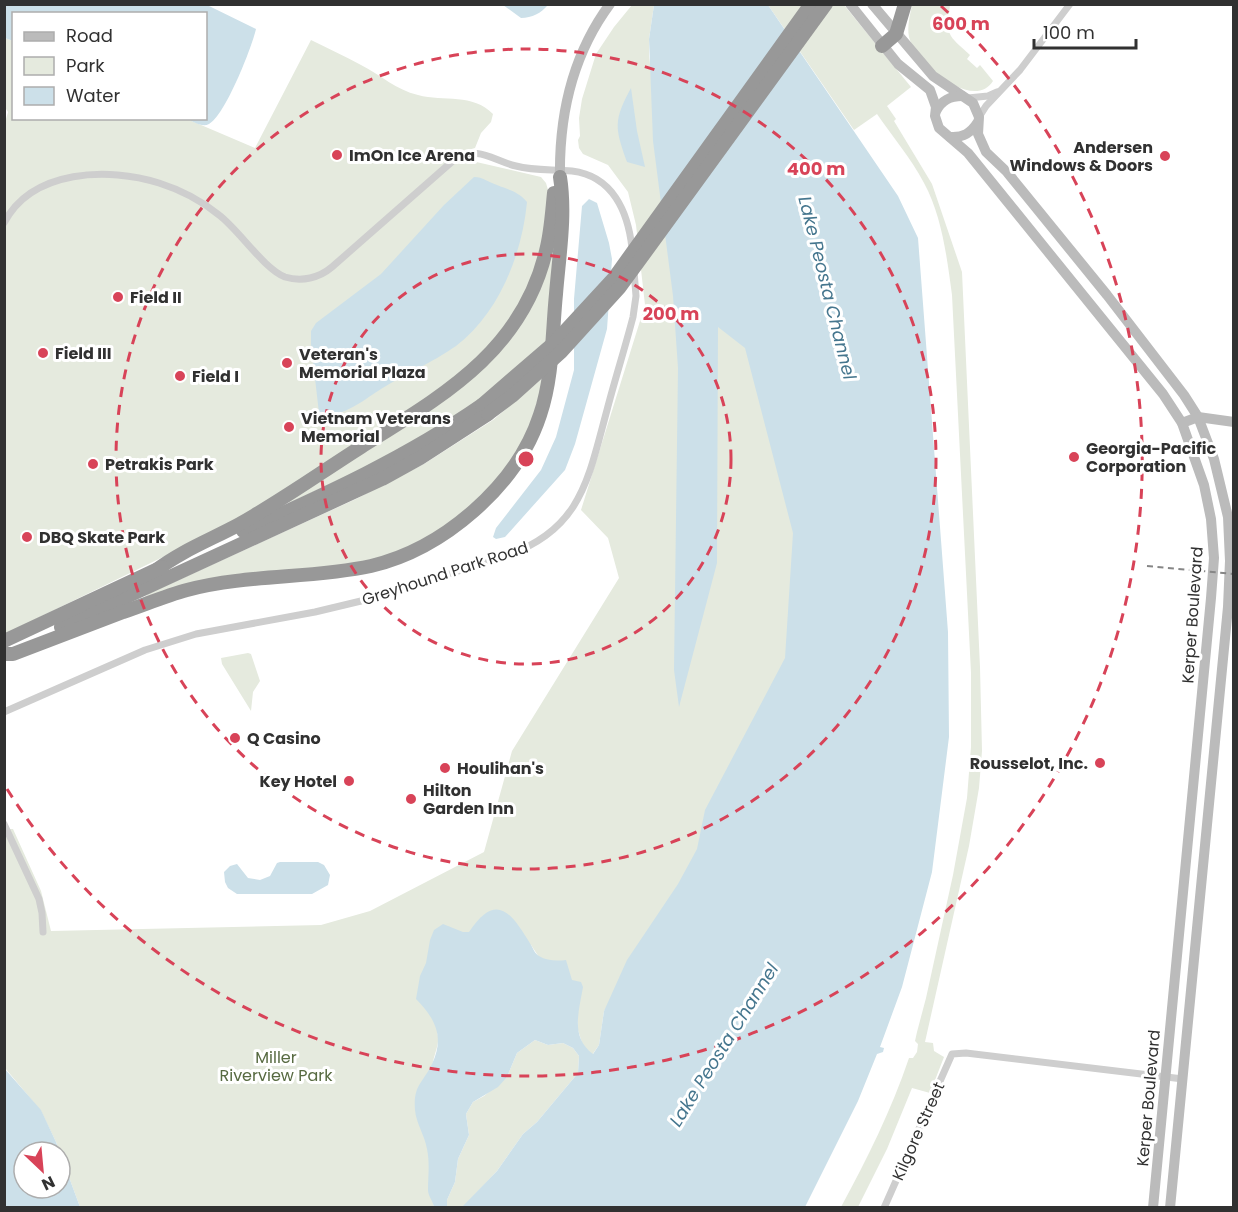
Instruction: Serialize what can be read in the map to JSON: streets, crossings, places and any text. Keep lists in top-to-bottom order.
{
  "streets": {
    "street": ["Greyhound Park Road", "Kerper Boulevard", "Kilgore Street"]
  },
  "crossings": [
    ["Kerper Boulevard", "Kilgore Street"]
  ],
  "water": ["Lake Peosta Channel"],
  "parks": ["Miller Riverview Park"],
  "places": [
    "ImOn Ice Arena",
    "Andersen Windows & Doors",
    "Field II",
    "Field III",
    "Veteran's Memorial Plaza",
    "Field I",
    "Vietnam Veterans Memorial",
    "Georgia-Pacific Corporation",
    "Petrakis Park",
    "DBQ Skate Park",
    "Q Casino",
    "Rousselot, Inc.",
    "Houlihan's",
    "Key Hotel",
    "Hilton Garden Inn"
  ],
  "legend": ["Road", "Park", "Water"],
  "scale_bar": "100 m",
  "north": "bottom right",
  "rings": ["600 m", "400 m", "200 m"]
}
